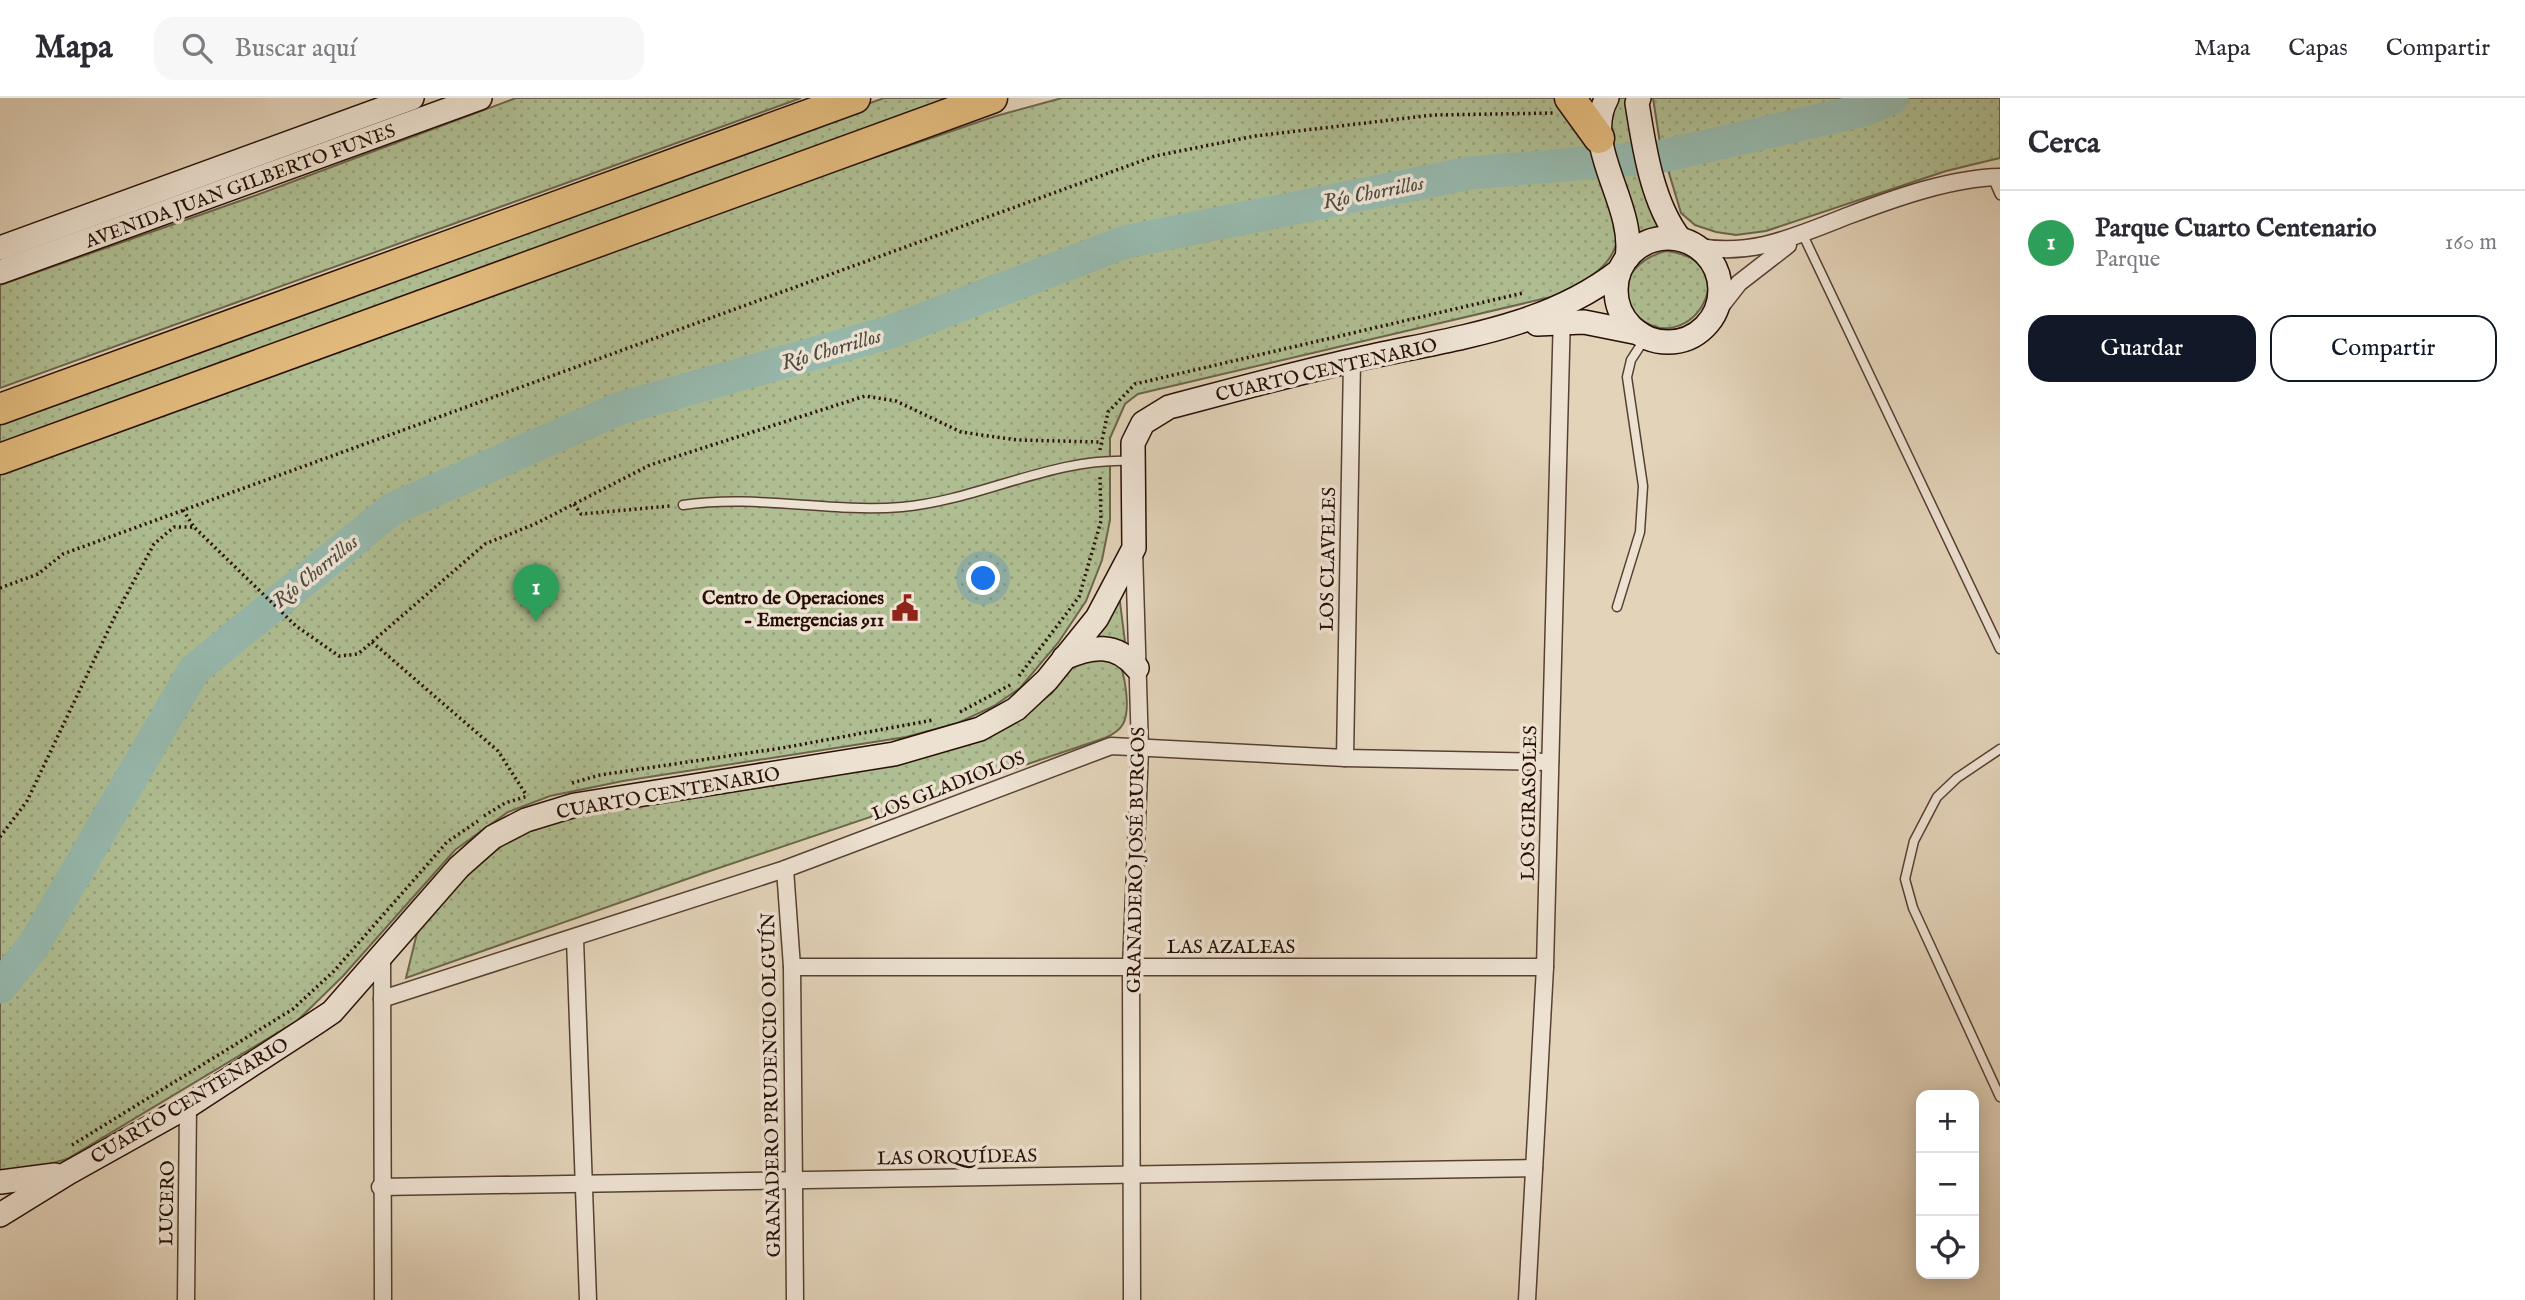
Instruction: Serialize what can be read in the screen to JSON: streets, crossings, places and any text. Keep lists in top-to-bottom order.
{
  "streets": {
    "main road": ["AVENIDA JUAN GILBERTO FUNES", "CUARTO CENTENARIO", "GRANADERO JOSÉ BURGOS"],
    "street": [
      "LOS CLAVELES",
      "LOS GLADIOLOS",
      "LOS GIRASOLES",
      "LAS AZALEAS",
      "GRANADERO PRUDENCIO OLGUÍN",
      "LAS ORQUÍDEAS",
      "LUCERO"
    ]
  },
  "crossings": [
    ["CUARTO CENTENARIO", "LOS CLAVELES"],
    ["CUARTO CENTENARIO", "LOS GIRASOLES"],
    ["CUARTO CENTENARIO", "GRANADERO JOSÉ BURGOS"],
    ["CUARTO CENTENARIO", "LUCERO"],
    ["LOS CLAVELES", "LOS GLADIOLOS"],
    ["LOS GLADIOLOS", "LOS GIRASOLES"],
    ["LOS GLADIOLOS", "GRANADERO JOSÉ BURGOS"],
    ["LOS GLADIOLOS", "GRANADERO PRUDENCIO OLGUÍN"],
    ["LOS GIRASOLES", "LAS AZALEAS"],
    ["LOS GIRASOLES", "LAS ORQUÍDEAS"],
    ["GRANADERO JOSÉ BURGOS", "LAS AZALEAS"],
    ["GRANADERO JOSÉ BURGOS", "LAS ORQUÍDEAS"],
    ["LAS AZALEAS", "GRANADERO PRUDENCIO OLGUÍN"],
    ["GRANADERO PRUDENCIO OLGUÍN", "LAS ORQUÍDEAS"]
  ],
  "water": ["Río Chorrillos"],
  "places": {
    "public building": ["Centro de Operaciones - Emergencias 911"]
  },
  "page": {
    "header": "Mapa",
    "search": "Buscar aquí",
    "nav": ["Mapa", "Capas", "Compartir"],
    "heading": "Cerca",
    "list": [
      {
        "mark": "1",
        "name": "Parque Cuarto Centenario",
        "note": "Parque",
        "value": "160 m"
      }
    ],
    "buttons": ["Guardar", "Compartir"],
    "pins": "1",
    "map_buttons": ["+", "−"]
  }
}
